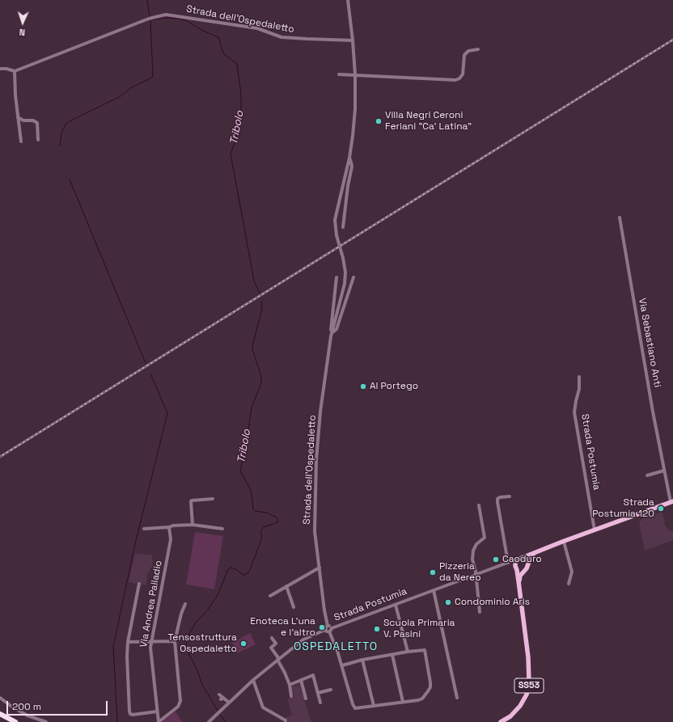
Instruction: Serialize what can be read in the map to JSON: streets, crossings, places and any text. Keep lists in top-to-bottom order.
{
  "streets": {
    "main road": ["Strada Postumia", "SS53"],
    "street": ["Strada dell'Ospedaletto", "Via Sebastiano Anti", "Via Andrea Palladio"]
  },
  "crossings": [
    ["Strada dell'Ospedaletto", "Strada Postumia"],
    ["Via Sebastiano Anti", "Strada Postumia"],
    ["Strada Postumia", "SS53"]
  ],
  "districts": ["OSPEDALETTO"],
  "water": ["Tribolo"],
  "places": [
    "Villa Negri Ceroni Feriani \"Ca' Latina\"",
    "Al Portego",
    "Strada Postumia 120",
    "Caoduro",
    "Pizzeria da Nereo",
    "Condominio Aris",
    "Enoteca L'una e l'altro",
    "Scuola Primaria V. Pasini",
    "Tensostruttura Ospedaletto"
  ],
  "scale_bar": "200 m",
  "north": "bottom"
}
